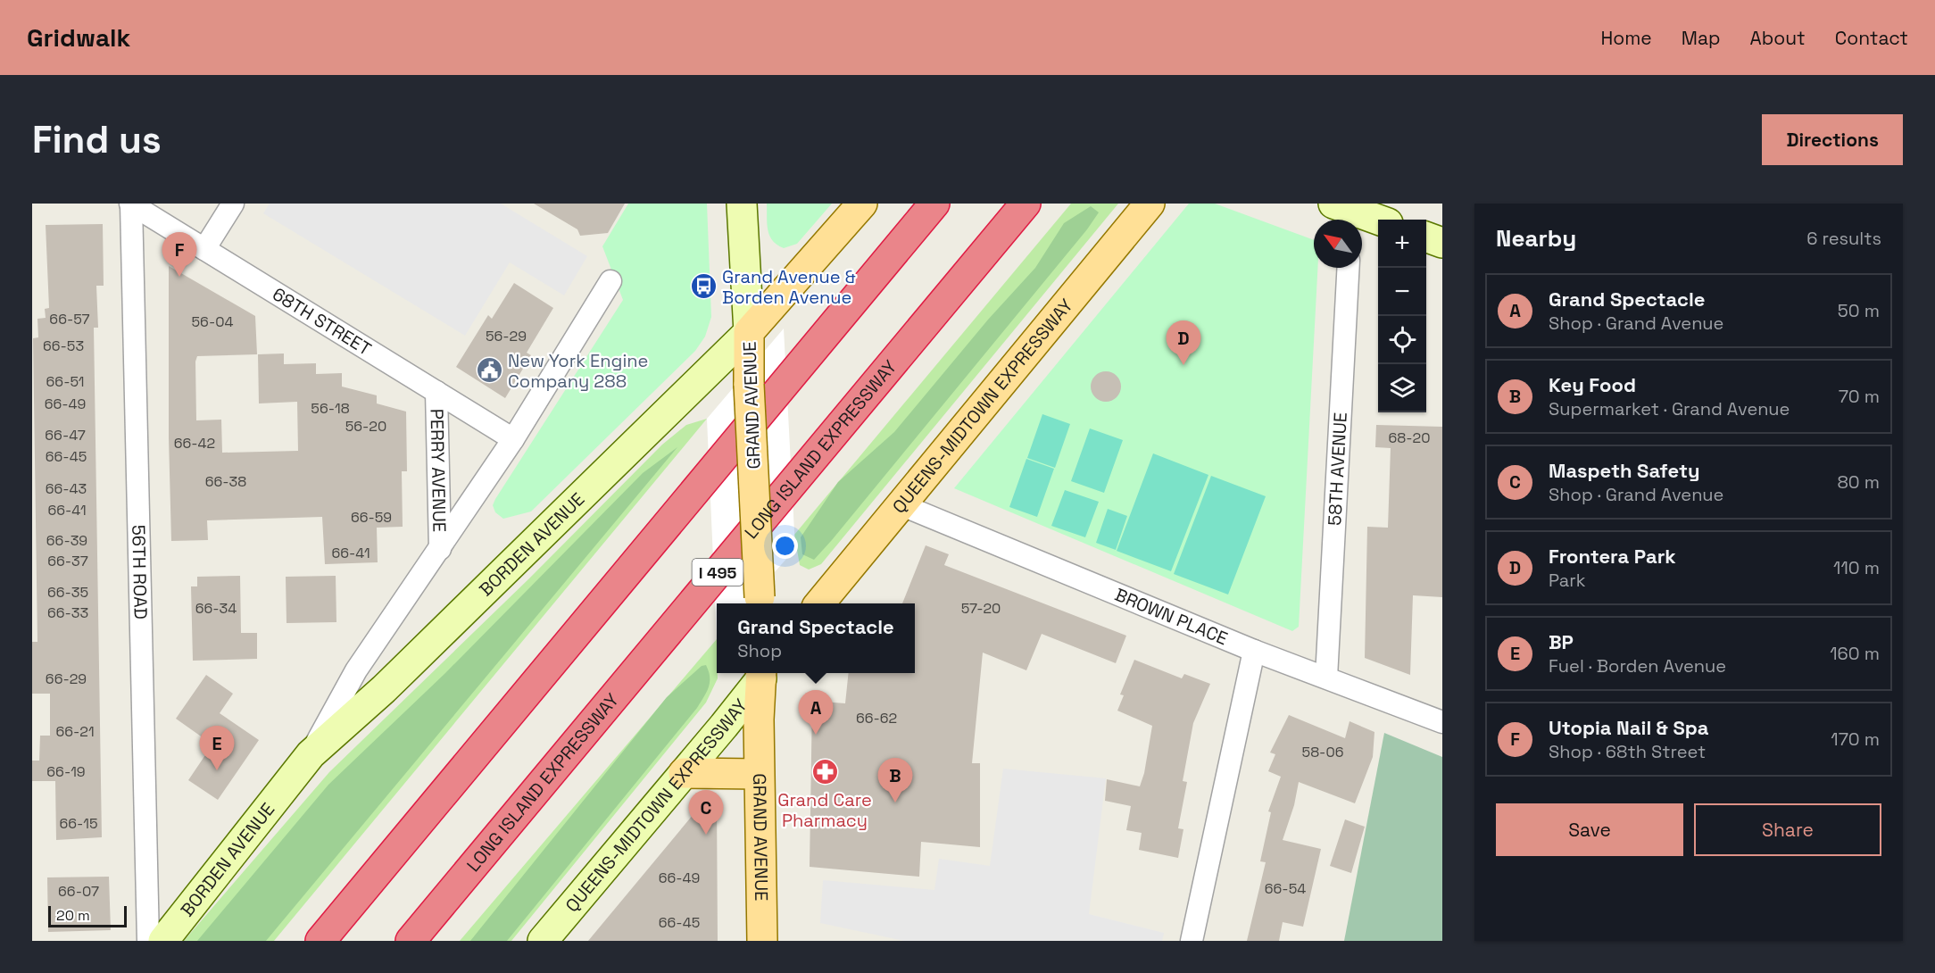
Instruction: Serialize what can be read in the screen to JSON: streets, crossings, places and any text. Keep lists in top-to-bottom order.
{
  "streets": {
    "highway": ["LONG ISLAND EXPRESSWAY", "I 495"],
    "main road": ["GRAND AVENUE", "QUEENS-MIDTOWN EXPRESSWAY", "BORDEN AVENUE"],
    "street": [
      "68TH STREET",
      "58TH AVENUE",
      "PERRY AVENUE",
      "56TH ROAD",
      "BROWN PLACE"
    ]
  },
  "crossings": [
    ["68TH STREET", "PERRY AVENUE"],
    ["68TH STREET", "BORDEN AVENUE"],
    ["68TH STREET", "56TH ROAD"],
    ["GRAND AVENUE", "BORDEN AVENUE"],
    ["QUEENS-MIDTOWN EXPRESSWAY", "BROWN PLACE"],
    ["58TH AVENUE", "BROWN PLACE"],
    ["PERRY AVENUE", "BORDEN AVENUE"]
  ],
  "places": {
    "bus stop": ["Grand Avenue & Borden Avenue"],
    "public building": ["New York Engine Company 288"],
    "pharmacy": ["Grand Care Pharmacy"]
  },
  "house_numbers": [
    "66-57",
    "56-04",
    "56-29",
    "66-53",
    "66-51",
    "66-49",
    "56-18",
    "56-20",
    "66-47",
    "68-20",
    "66-42",
    "66-45",
    "66-38",
    "66-43",
    "66-41",
    "66-59",
    "66-39",
    "66-41",
    "66-37",
    "66-35",
    "66-34",
    "57-20",
    "66-33",
    "66-29",
    "66-62",
    "66-21",
    "58-06",
    "66-19",
    "66-15",
    "66-49",
    "66-54",
    "66-07",
    "66-45"
  ],
  "scale_bar": "20 m",
  "north": "top left",
  "page": {
    "header": "Gridwalk",
    "nav": [
      "Home",
      "Map",
      "About",
      "Contact"
    ],
    "buttons": [
      "Directions",
      ["Save", "Share"]
    ],
    "title": "Find us",
    "heading": ["Nearby", "6 results"],
    "map_buttons": ["+", "−"],
    "pins": [
      "F",
      "D",
      "A",
      "E",
      "B",
      "C"
    ],
    "list": [
      {
        "mark": "A",
        "name": "Grand Spectacle",
        "note": "Shop · Grand Avenue",
        "value": "50 m"
      },
      {
        "mark": "B",
        "name": "Key Food",
        "note": "Supermarket · Grand Avenue",
        "value": "70 m"
      },
      {
        "mark": "C",
        "name": "Maspeth Safety",
        "note": "Shop · Grand Avenue",
        "value": "80 m"
      },
      {
        "mark": "D",
        "name": "Frontera Park",
        "note": "Park",
        "value": "110 m"
      },
      {
        "mark": "E",
        "name": "BP",
        "note": "Fuel · Borden Avenue",
        "value": "160 m"
      },
      {
        "mark": "F",
        "name": "Utopia Nail & Spa",
        "note": "Shop · 68th Street",
        "value": "170 m"
      }
    ],
    "popup": ["Grand Spectacle", "Shop"],
    "scale": "20 m"
  }
}
